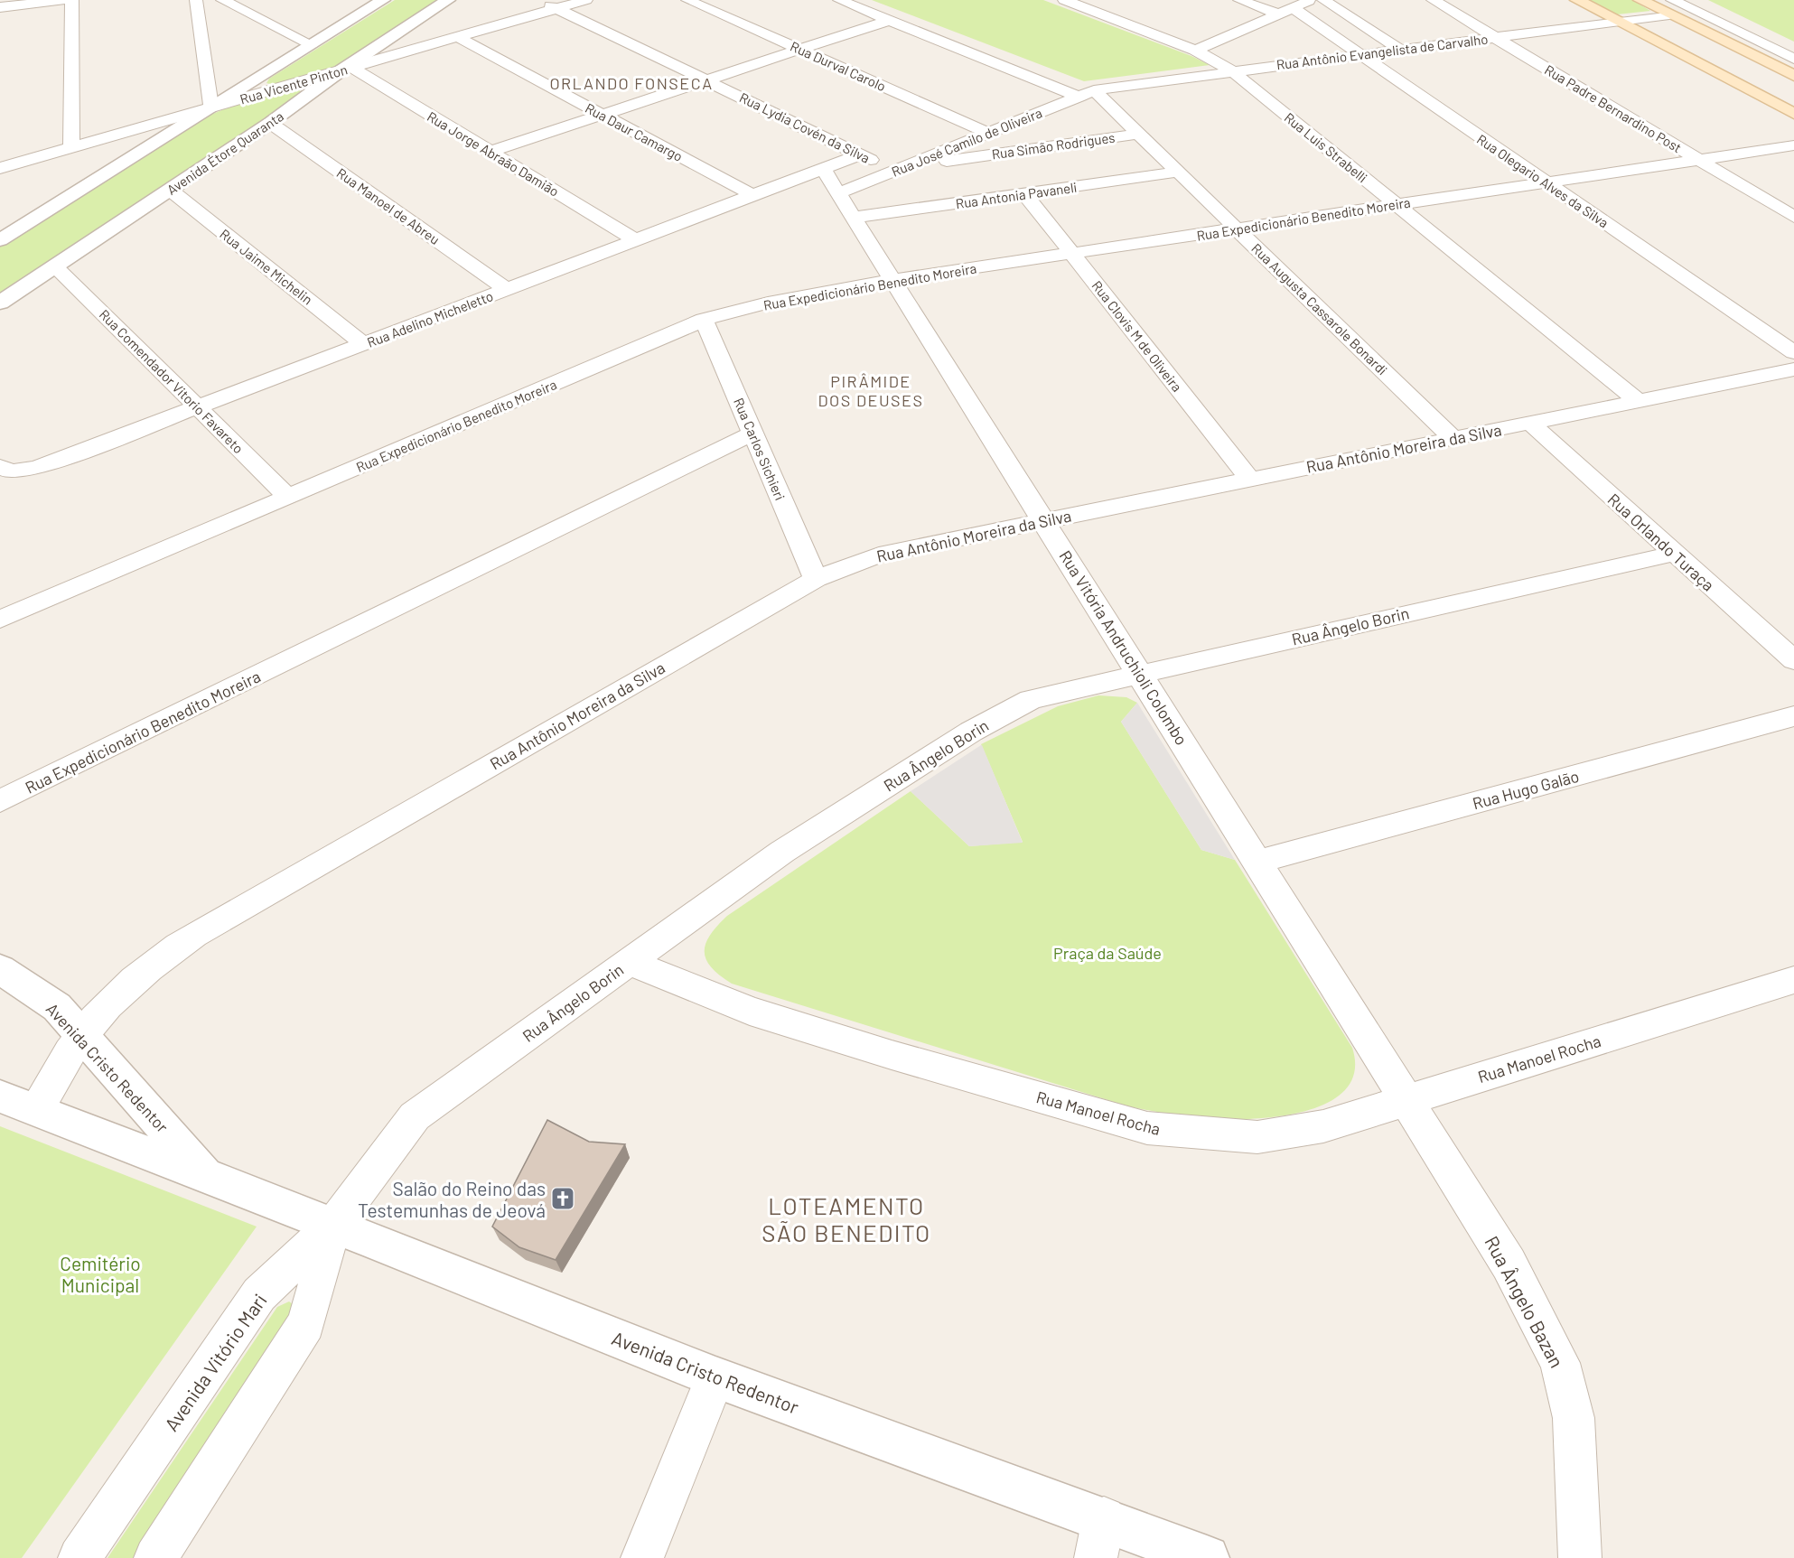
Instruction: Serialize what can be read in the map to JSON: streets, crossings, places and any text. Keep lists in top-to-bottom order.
{
  "streets": {
    "street": [
      "Rua Antônio Evangelista de Carvalho",
      "Rua Durval Carolo",
      "Rua Vicente Pinton",
      "Rua Padre Bernardino Post",
      "Rua Lydia Covén da Silva",
      "Rua Daur Camargo",
      "Rua José Camilo de Oliveira",
      "Rua Simão Rodrigues",
      "Rua Luis Strabelli",
      "Avenida Étore Quaranta",
      "Rua Jorge Abraão Damião",
      "Rua Olegario Alves da Silva",
      "Rua Antonia Pavaneli",
      "Rua Manoel de Abreu",
      "Rua Expedicionário Benedito Moreira",
      "Rua Jaime Michelin",
      "Rua Augusta Cassarole Bonardi",
      "Rua Adelino Micheletto",
      "Rua Clovis M de Oliveira",
      "Rua Comendador Vitorio Favareto",
      "Rua Antônio Moreira da Silva",
      "Rua Carlos Sichieri",
      "Rua Orlando Turaça",
      "Rua Ângelo Borin",
      "Rua Vitória Andruchioli Colombo",
      "Rua Hugo Galão",
      "Rua Manoel Rocha",
      "Avenida Cristo Redentor",
      "Rua Ângelo Bazan",
      "Avenida Vitório Mari"
    ]
  },
  "crossings": [
    ["Rua Antônio Evangelista de Carvalho", "Rua Padre Bernardino Post"],
    ["Rua Antônio Evangelista de Carvalho", "Rua José Camilo de Oliveira"],
    ["Rua Antônio Evangelista de Carvalho", "Rua Luis Strabelli"],
    ["Rua Antônio Evangelista de Carvalho", "Rua Olegario Alves da Silva"],
    ["Rua Antônio Evangelista de Carvalho", "Rua Augusta Cassarole Bonardi"],
    ["Rua Durval Carolo", "Rua José Camilo de Oliveira"],
    ["Rua Vicente Pinton", "Rua Lydia Covén da Silva"],
    ["Rua Vicente Pinton", "Rua Daur Camargo"],
    ["Rua Vicente Pinton", "Avenida Étore Quaranta"],
    ["Rua Vicente Pinton", "Rua Jorge Abraão Damião"],
    ["Rua Padre Bernardino Post", "Rua Expedicionário Benedito Moreira"],
    ["Rua Lydia Covén da Silva", "Rua José Camilo de Oliveira"],
    ["Rua Lydia Covén da Silva", "Rua Simão Rodrigues"],
    ["Rua Lydia Covén da Silva", "Rua Adelino Micheletto"],
    ["Rua Daur Camargo", "Rua Adelino Micheletto"],
    ["Rua José Camilo de Oliveira", "Rua Simão Rodrigues"],
    ["Rua José Camilo de Oliveira", "Rua Augusta Cassarole Bonardi"],
    ["Rua José Camilo de Oliveira", "Rua Vitória Andruchioli Colombo"],
    ["Rua Simão Rodrigues", "Rua Augusta Cassarole Bonardi"],
    ["Rua Luis Strabelli", "Rua Expedicionário Benedito Moreira"],
    ["Rua Luis Strabelli", "Rua Antônio Moreira da Silva"],
    ["Avenida Étore Quaranta", "Rua Jorge Abraão Damião"],
    ["Avenida Étore Quaranta", "Rua Manoel de Abreu"],
    ["Avenida Étore Quaranta", "Rua Jaime Michelin"],
    ["Avenida Étore Quaranta", "Rua Comendador Vitorio Favareto"],
    ["Rua Jorge Abraão Damião", "Rua Adelino Micheletto"],
    ["Rua Olegario Alves da Silva", "Rua Expedicionário Benedito Moreira"],
    ["Rua Antonia Pavaneli", "Rua Augusta Cassarole Bonardi"],
    ["Rua Antonia Pavaneli", "Rua Clovis M de Oliveira"],
    ["Rua Antonia Pavaneli", "Rua Vitória Andruchioli Colombo"],
    ["Rua Manoel de Abreu", "Rua Adelino Micheletto"],
    ["Rua Expedicionário Benedito Moreira", "Rua Augusta Cassarole Bonardi"],
    ["Rua Expedicionário Benedito Moreira", "Rua Clovis M de Oliveira"],
    ["Rua Expedicionário Benedito Moreira", "Rua Comendador Vitorio Favareto"],
    ["Rua Expedicionário Benedito Moreira", "Rua Carlos Sichieri"],
    ["Rua Expedicionário Benedito Moreira", "Rua Vitória Andruchioli Colombo"],
    ["Rua Jaime Michelin", "Rua Adelino Micheletto"],
    ["Rua Augusta Cassarole Bonardi", "Rua Antônio Moreira da Silva"],
    ["Rua Adelino Micheletto", "Rua Comendador Vitorio Favareto"],
    ["Rua Adelino Micheletto", "Rua Vitória Andruchioli Colombo"],
    ["Rua Clovis M de Oliveira", "Rua Antônio Moreira da Silva"],
    ["Rua Antônio Moreira da Silva", "Rua Carlos Sichieri"],
    ["Rua Antônio Moreira da Silva", "Rua Orlando Turaça"],
    ["Rua Antônio Moreira da Silva", "Rua Vitória Andruchioli Colombo"],
    ["Rua Antônio Moreira da Silva", "Avenida Cristo Redentor"],
    ["Rua Orlando Turaça", "Rua Ângelo Borin"],
    ["Rua Ângelo Borin", "Rua Vitória Andruchioli Colombo"],
    ["Rua Ângelo Borin", "Rua Manoel Rocha"],
    ["Rua Ângelo Borin", "Avenida Cristo Redentor"],
    ["Rua Ângelo Borin", "Avenida Vitório Mari"],
    ["Rua Vitória Andruchioli Colombo", "Rua Hugo Galão"],
    ["Rua Vitória Andruchioli Colombo", "Rua Manoel Rocha"],
    ["Rua Vitória Andruchioli Colombo", "Rua Ângelo Bazan"],
    ["Rua Manoel Rocha", "Rua Ângelo Bazan"],
    ["Avenida Cristo Redentor", "Avenida Vitório Mari"]
  ],
  "districts": ["ORLANDO FONSECA", "PIRÂMIDE DOS DEUSES", "LOTEAMENTO SÃO BENEDITO"],
  "parks": ["Praça da Saúde", "Cemitério Municipal"],
  "places": {
    "church": ["Salão do Reino das Testemunhas de Jeová"]
  }
}
